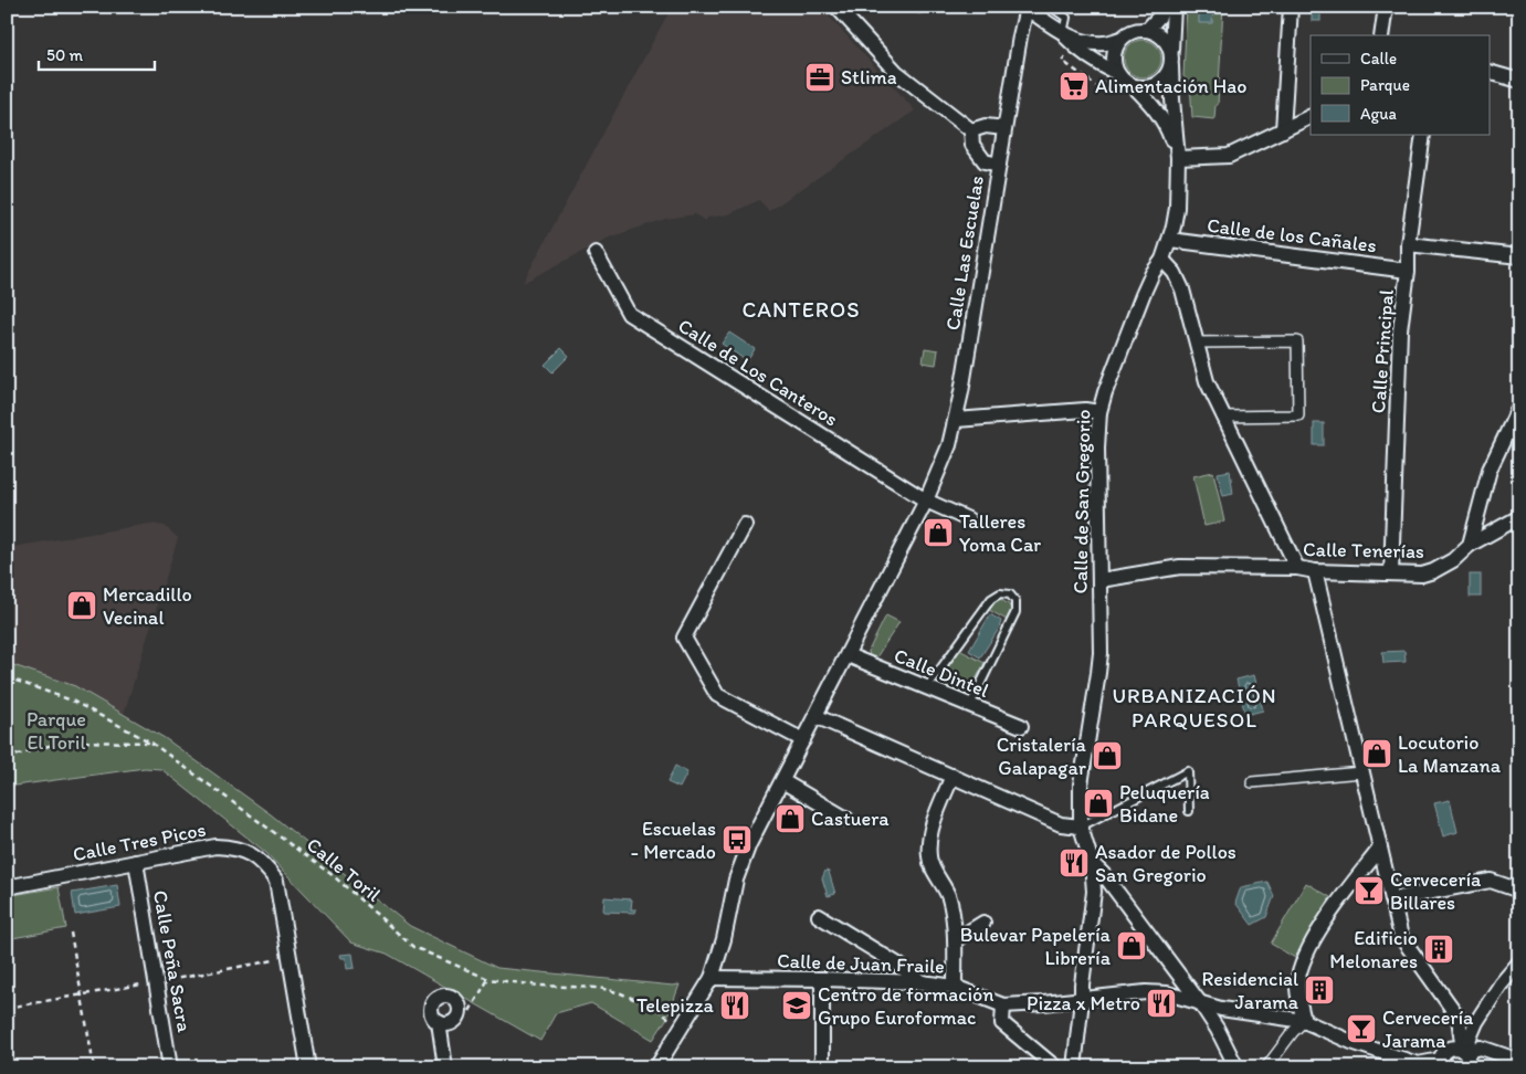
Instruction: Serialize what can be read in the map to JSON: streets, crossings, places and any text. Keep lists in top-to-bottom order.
{
  "streets": {
    "street": [
      "Calle de los Cañales",
      "Calle Las Escuelas",
      "Calle Principal",
      "Calle de Los Canteros",
      "Calle de San Gregorio",
      "Calle Tenerías",
      "Calle Dintel",
      "Calle Tres Picos",
      "Calle Peña Sacra",
      "Calle de Juan Fraile"
    ],
    "path": ["Calle Toril"]
  },
  "crossings": [
    ["Calle de los Cañales", "Calle Principal"],
    ["Calle de los Cañales", "Calle de San Gregorio"],
    ["Calle Las Escuelas", "Calle de Los Canteros"],
    ["Calle Las Escuelas", "Calle Dintel"],
    ["Calle Las Escuelas", "Calle Toril"],
    ["Calle Las Escuelas", "Calle de Juan Fraile"],
    ["Calle Principal", "Calle Tenerías"],
    ["Calle de San Gregorio", "Calle Tenerías"],
    ["Calle de San Gregorio", "Calle de Juan Fraile"],
    ["Calle Tres Picos", "Calle Peña Sacra"]
  ],
  "districts": ["CANTEROS", "URBANIZACIÓN PARQUESOL"],
  "parks": ["Parque El Toril"],
  "places": {
    "office": ["Stlima"],
    "supermarket": ["Alimentación Hao"],
    "shop": [
      "Talleres Yoma Car",
      "Mercadillo Vecinal",
      "Locutorio La Manzana",
      "Cristalería Galapagar",
      "Peluquería Bidane",
      "Castuera",
      "Bulevar Papelería Librería"
    ],
    "bus stop": ["Escuelas - Mercado"],
    "restaurant": ["Asador de Pollos San Gregorio", "Pizza x Metro", "Telepizza"],
    "bar": ["Cervecería Billares", "Cervecería Jarama"],
    "building": ["Edificio Melonares", "Residencial Jarama"],
    "school or university": ["Centro de formación Grupo Euroformac"]
  },
  "legend": ["Calle", "Parque", "Agua"],
  "scale_bar": "50 m"
}
